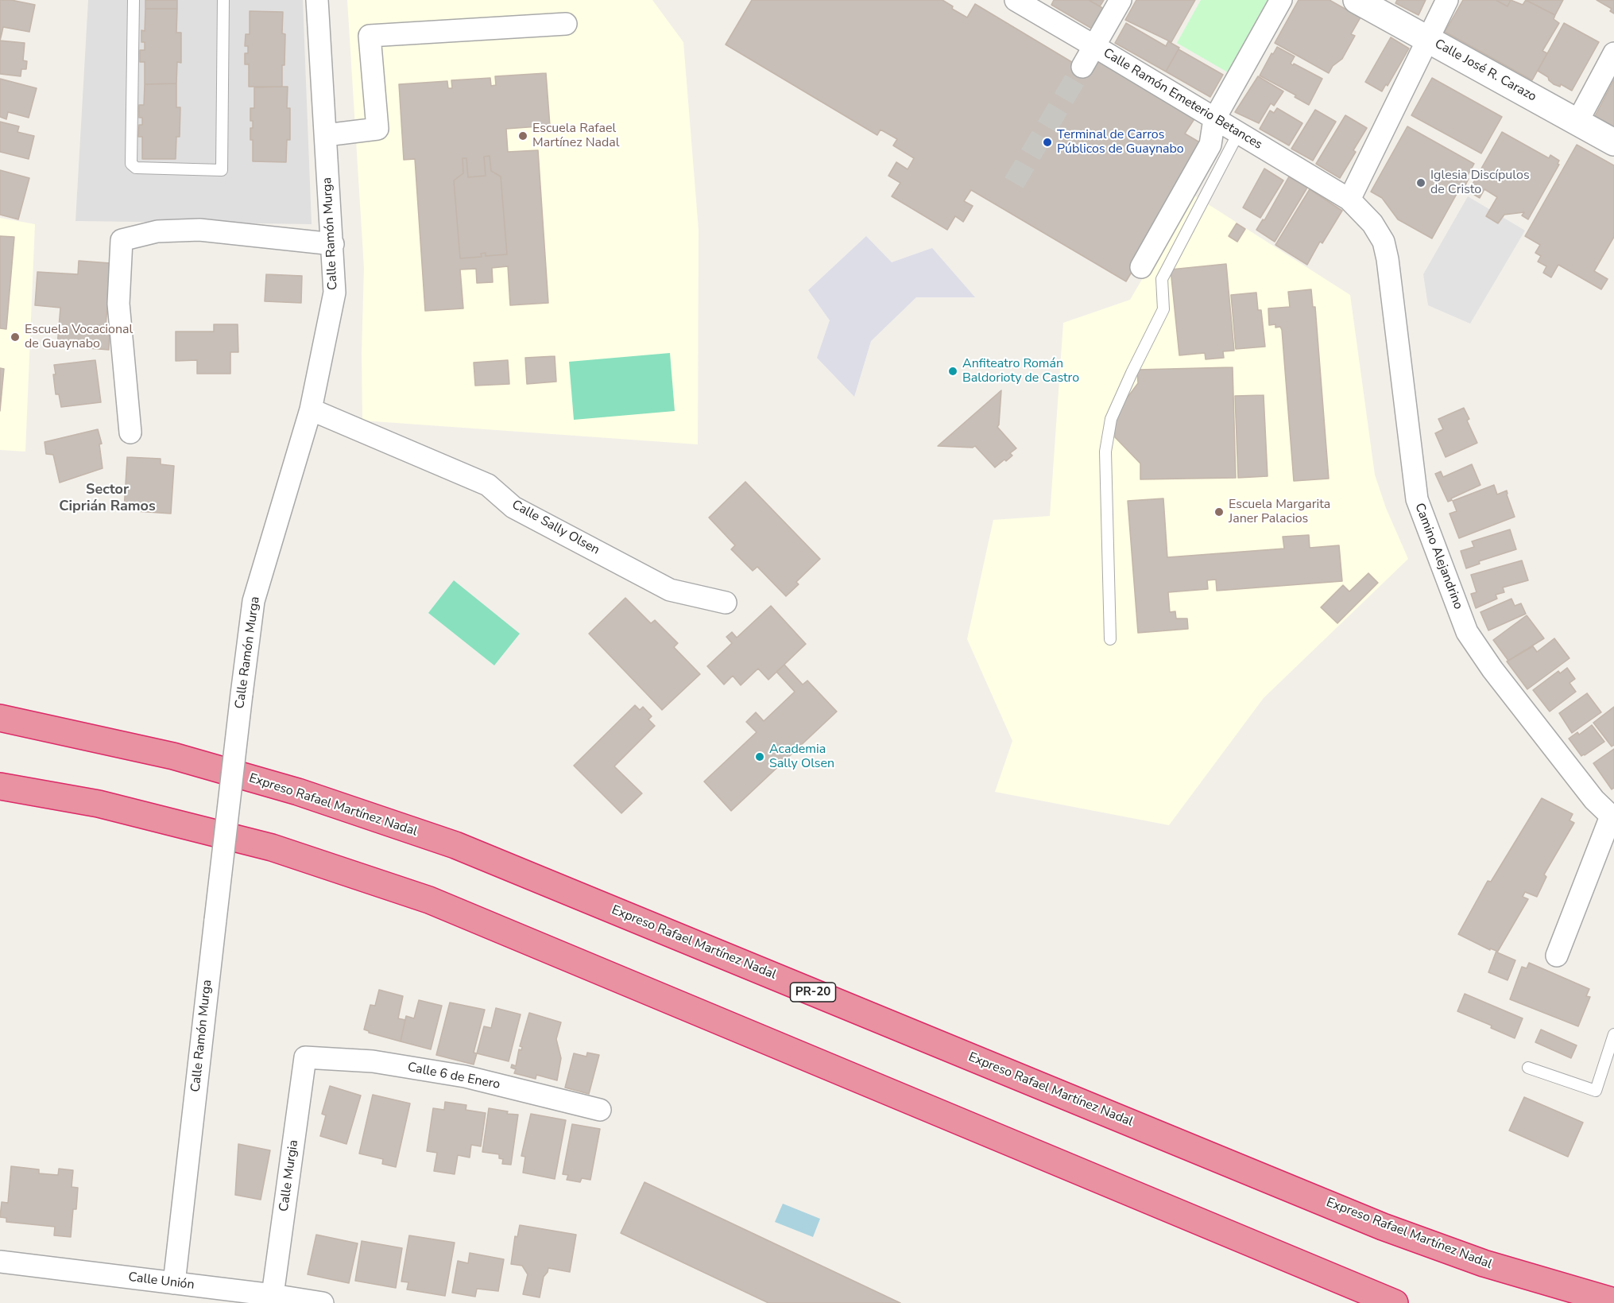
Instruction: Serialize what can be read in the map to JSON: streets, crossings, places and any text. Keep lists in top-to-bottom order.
{
  "streets": {
    "highway": ["Expreso Rafael Martínez Nadal", "PR-20"],
    "street": [
      "Calle José R. Carazo",
      "Calle Ramón Emeterio Betances",
      "Calle Ramón Murga",
      "Calle Sally Olsen",
      "Camino Alejandrino",
      "Calle 6 de Enero",
      "Calle Murgia",
      "Calle Unión"
    ]
  },
  "crossings": [
    ["Calle Ramón Emeterio Betances", "Camino Alejandrino"],
    ["Calle Ramón Murga", "Calle Sally Olsen"],
    ["Calle Ramón Murga", "Calle Unión"],
    ["Calle 6 de Enero", "Calle Murgia"],
    ["Calle Murgia", "Calle Unión"]
  ],
  "districts": ["Sector Ciprián Ramos"],
  "places": [
    "Escuela Rafael Martínez Nadal",
    "Terminal de Carros Públicos de Guaynabo",
    "Iglesia Discípulos de Cristo",
    "Escuela Vocacional de Guaynabo",
    "Anfiteatro Román Baldorioty de Castro",
    "Escuela Margarita Janer Palacios",
    "Academia Sally Olsen"
  ]
}
